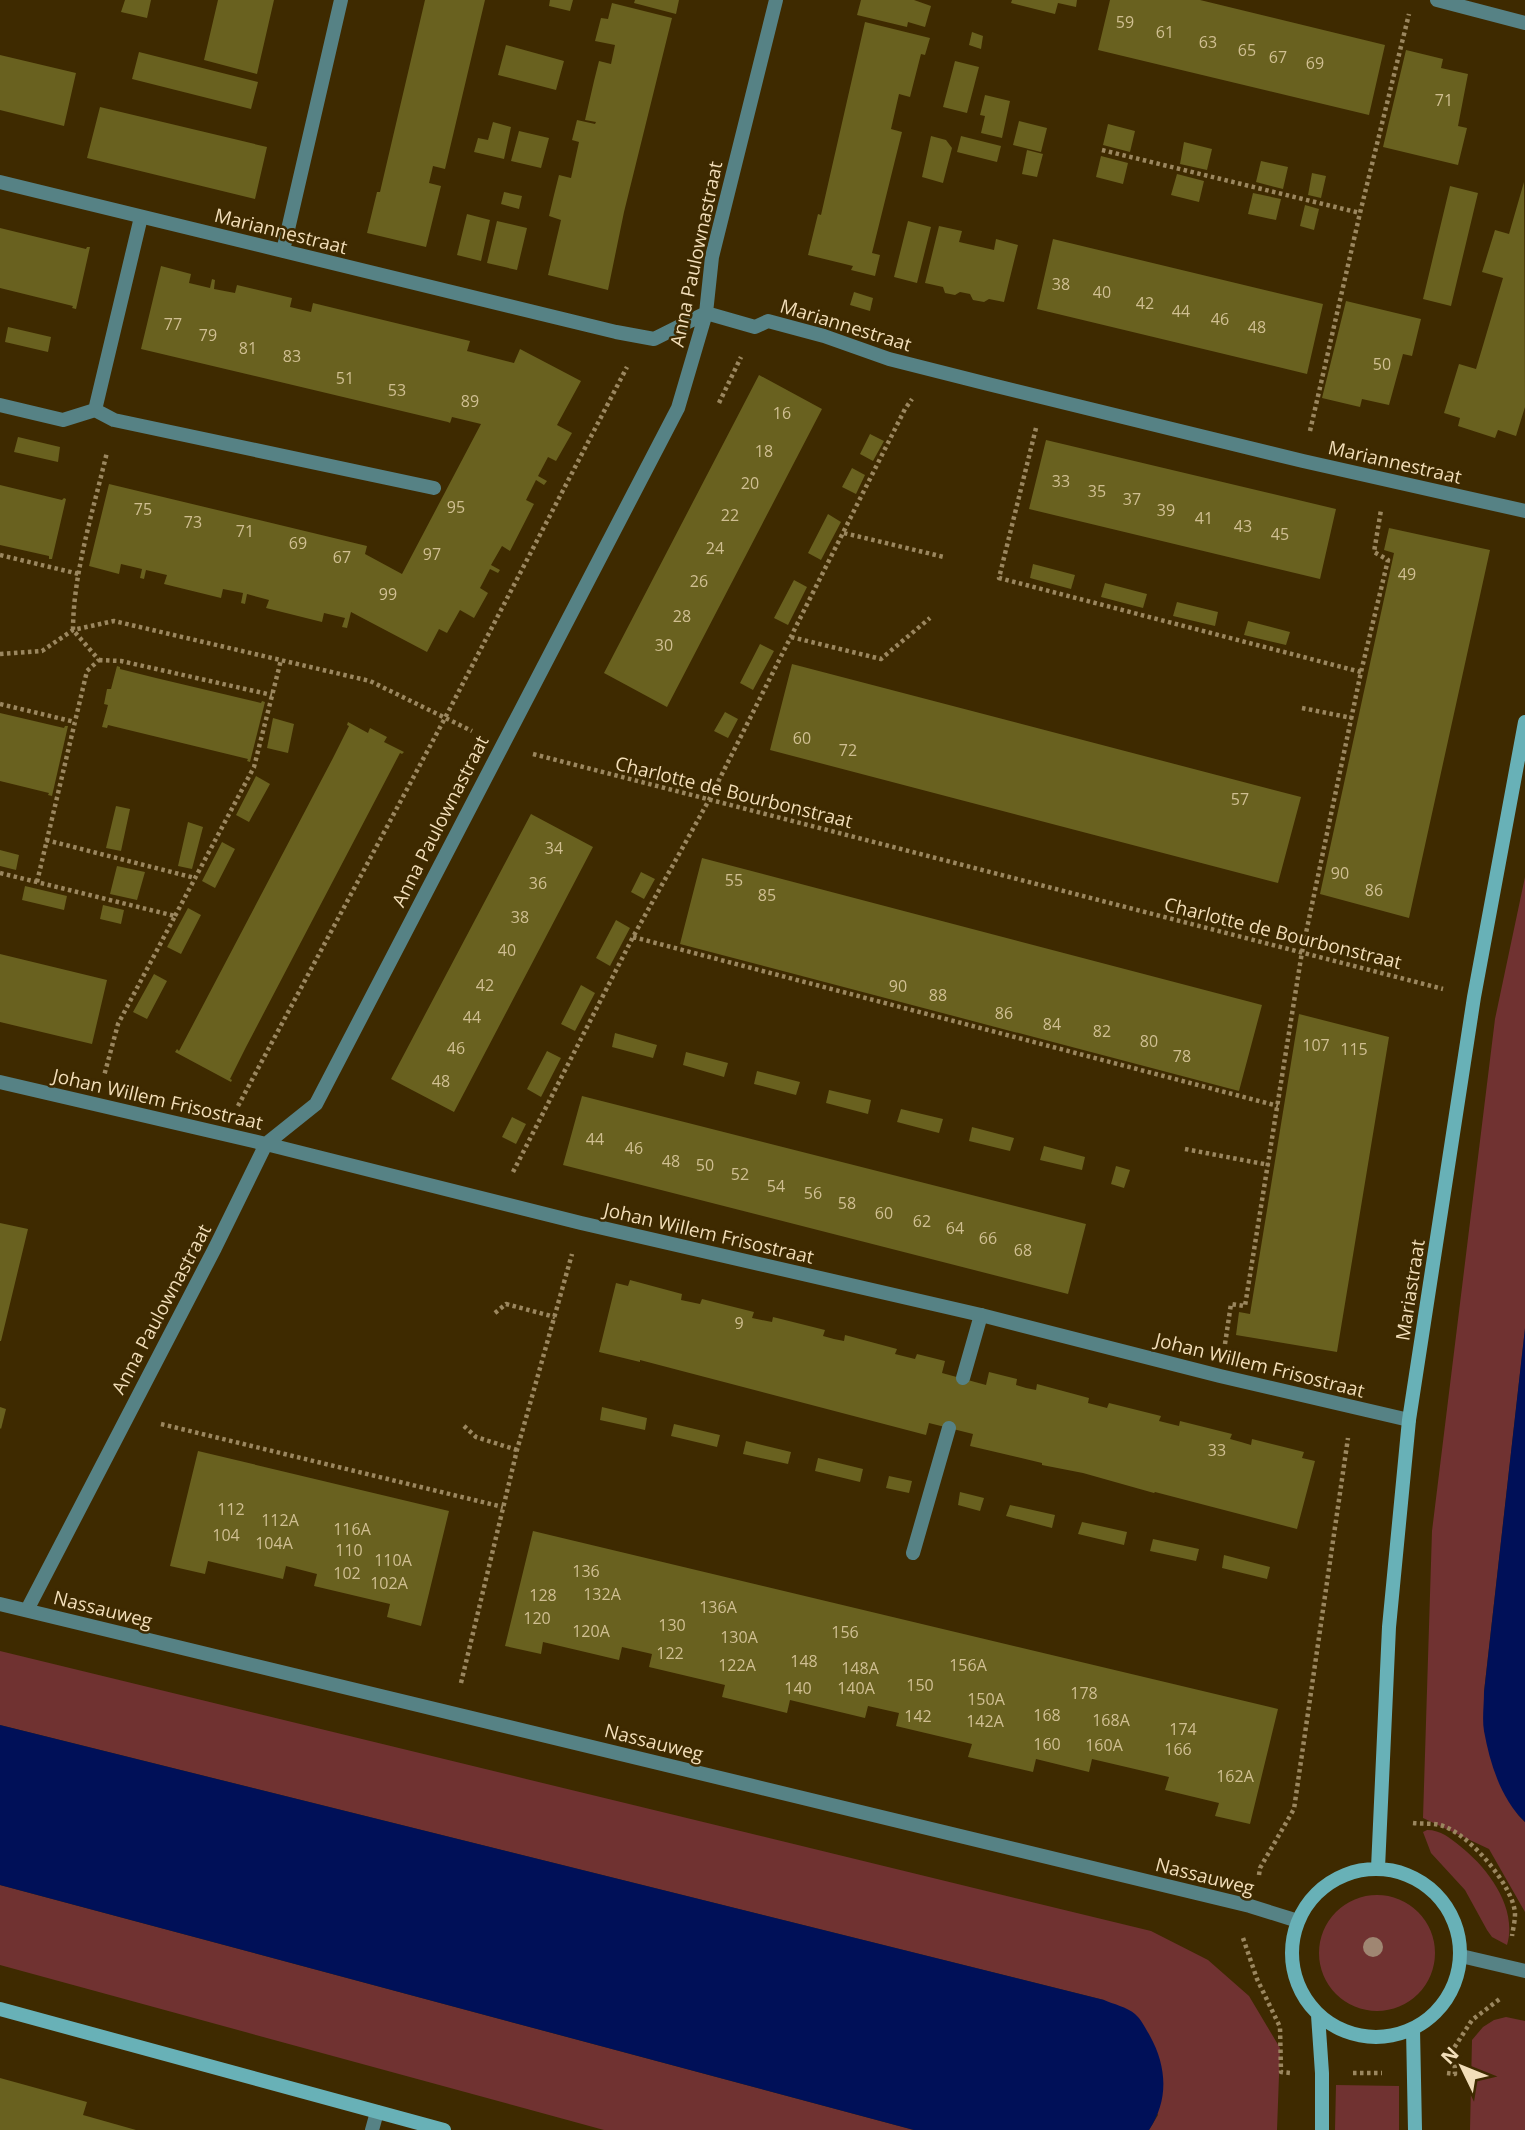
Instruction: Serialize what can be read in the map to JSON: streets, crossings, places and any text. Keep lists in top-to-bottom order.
{
  "streets": {
    "street": [
      "Mariannestraat",
      "Anna Paulownastraat",
      "Johan Willem Frisostraat",
      "Mariastraat",
      "Nassauweg"
    ],
    "path": ["Charlotte de Bourbonstraat"]
  },
  "crossings": [
    ["Mariannestraat", "Anna Paulownastraat"],
    ["Anna Paulownastraat", "Charlotte de Bourbonstraat"],
    ["Anna Paulownastraat", "Johan Willem Frisostraat"],
    ["Anna Paulownastraat", "Nassauweg"],
    ["Charlotte de Bourbonstraat", "Mariastraat"],
    ["Johan Willem Frisostraat", "Mariastraat"],
    ["Mariastraat", "Nassauweg"]
  ],
  "house_numbers": [
    "59",
    "61",
    "63",
    "65",
    "67",
    "69",
    "71",
    "38",
    "40",
    "42",
    "44",
    "46",
    "77",
    "48",
    "79",
    "81",
    "83",
    "50",
    "51",
    "53",
    "89",
    "16",
    "18",
    "33",
    "20",
    "35",
    "37",
    "95",
    "75",
    "39",
    "22",
    "41",
    "73",
    "43",
    "71",
    "45",
    "69",
    "24",
    "97",
    "67",
    "49",
    "26",
    "99",
    "28",
    "30",
    "60",
    "72",
    "57",
    "34",
    "90",
    "55",
    "36",
    "86",
    "85",
    "38",
    "40",
    "42",
    "90",
    "88",
    "86",
    "44",
    "84",
    "82",
    "80",
    "107",
    "46",
    "115",
    "78",
    "48",
    "44",
    "46",
    "48",
    "50",
    "52",
    "54",
    "56",
    "58",
    "60",
    "62",
    "64",
    "66",
    "68",
    "9",
    "33",
    "112",
    "112A",
    "116A",
    "104",
    "104A",
    "110",
    "110A",
    "136",
    "102",
    "102A",
    "132A",
    "128",
    "136A",
    "120",
    "130",
    "120A",
    "156",
    "130A",
    "122",
    "148",
    "122A",
    "156A",
    "148A",
    "150",
    "140",
    "140A",
    "178",
    "150A",
    "168",
    "142",
    "168A",
    "142A",
    "174",
    "160",
    "160A",
    "166",
    "162A"
  ],
  "north": "top left"
}
